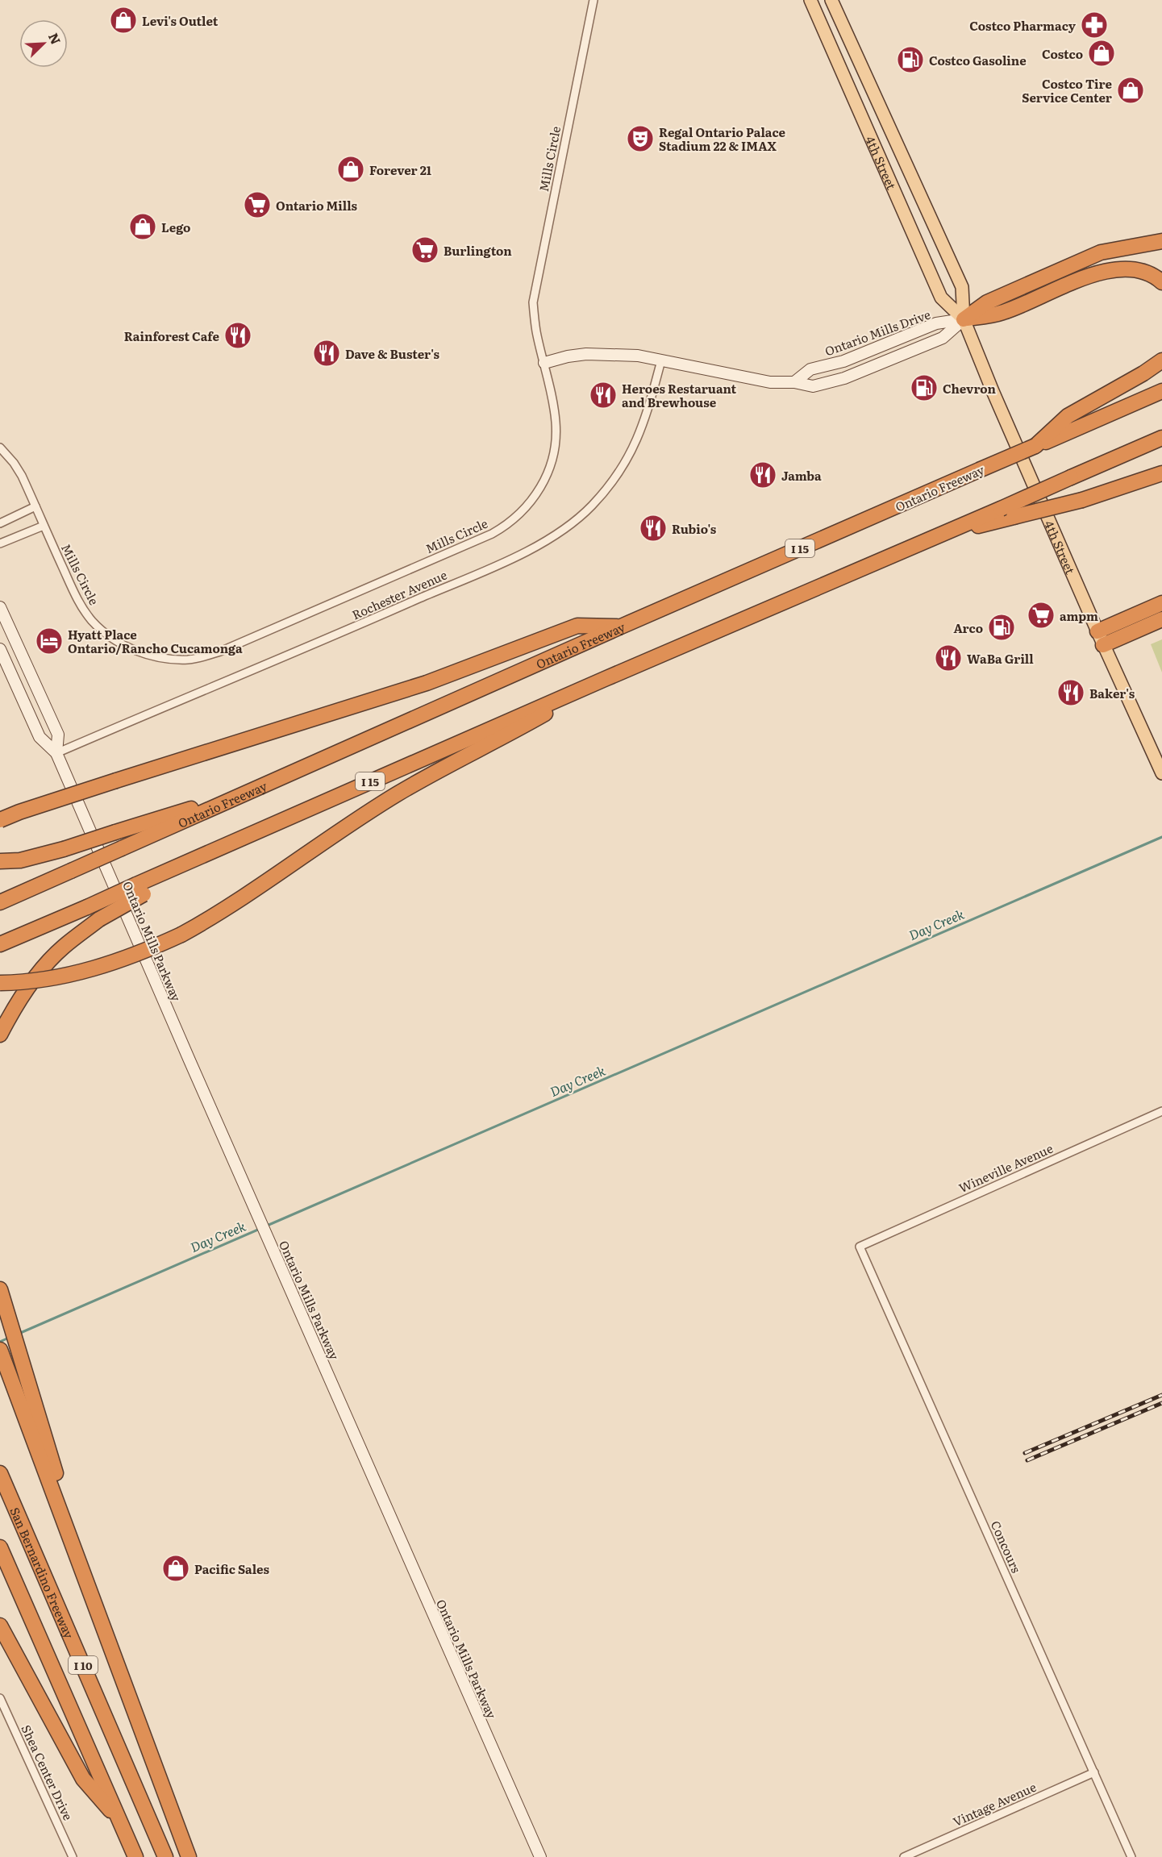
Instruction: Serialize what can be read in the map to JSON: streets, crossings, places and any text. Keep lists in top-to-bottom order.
{
  "streets": {
    "highway": [
      "Ontario Freeway",
      "I 15",
      "San Bernardino Freeway",
      "I 10"
    ],
    "main road": ["4th Street", "Ontario Mills Drive", "Ontario Mills Parkway"],
    "street": [
      "Mills Circle",
      "Rochester Avenue",
      "Wineville Avenue",
      "Concours",
      "Shea Center Drive",
      "Vintage Avenue"
    ]
  },
  "crossings": [
    ["4th Street", "Ontario Mills Drive"],
    ["Rochester Avenue", "Ontario Mills Parkway"],
    ["Wineville Avenue", "Concours"],
    ["Concours", "Vintage Avenue"]
  ],
  "water": ["Day Creek"],
  "places": {
    "shop": [
      "Levi's Outlet",
      "Costco",
      "Costco Tire Service Center",
      "Forever 21",
      "Lego",
      "Pacific Sales"
    ],
    "pharmacy": ["Costco Pharmacy"],
    "fuel station": ["Costco Gasoline", "Chevron", "Arco"],
    "theatre": ["Regal Ontario Palace Stadium 22 & IMAX"],
    "supermarket": ["Ontario Mills", "Burlington", "ampm"],
    "restaurant": [
      "Rainforest Cafe",
      "Dave & Buster's",
      "Heroes Restaruant and Brewhouse",
      "Jamba",
      "Rubio's",
      "WaBa Grill",
      "Baker's"
    ],
    "hotel": ["Hyatt Place Ontario/Rancho Cucamonga"]
  },
  "north": "top right"
}
